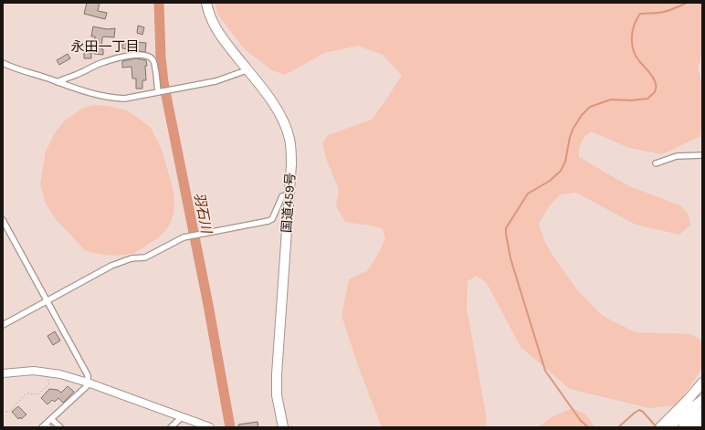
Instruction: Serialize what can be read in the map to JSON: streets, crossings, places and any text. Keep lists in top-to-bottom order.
{
  "streets": {
    "highway": ["国道459号"]
  },
  "districts": ["永田一丁目"],
  "water": ["羽石川"]
}
